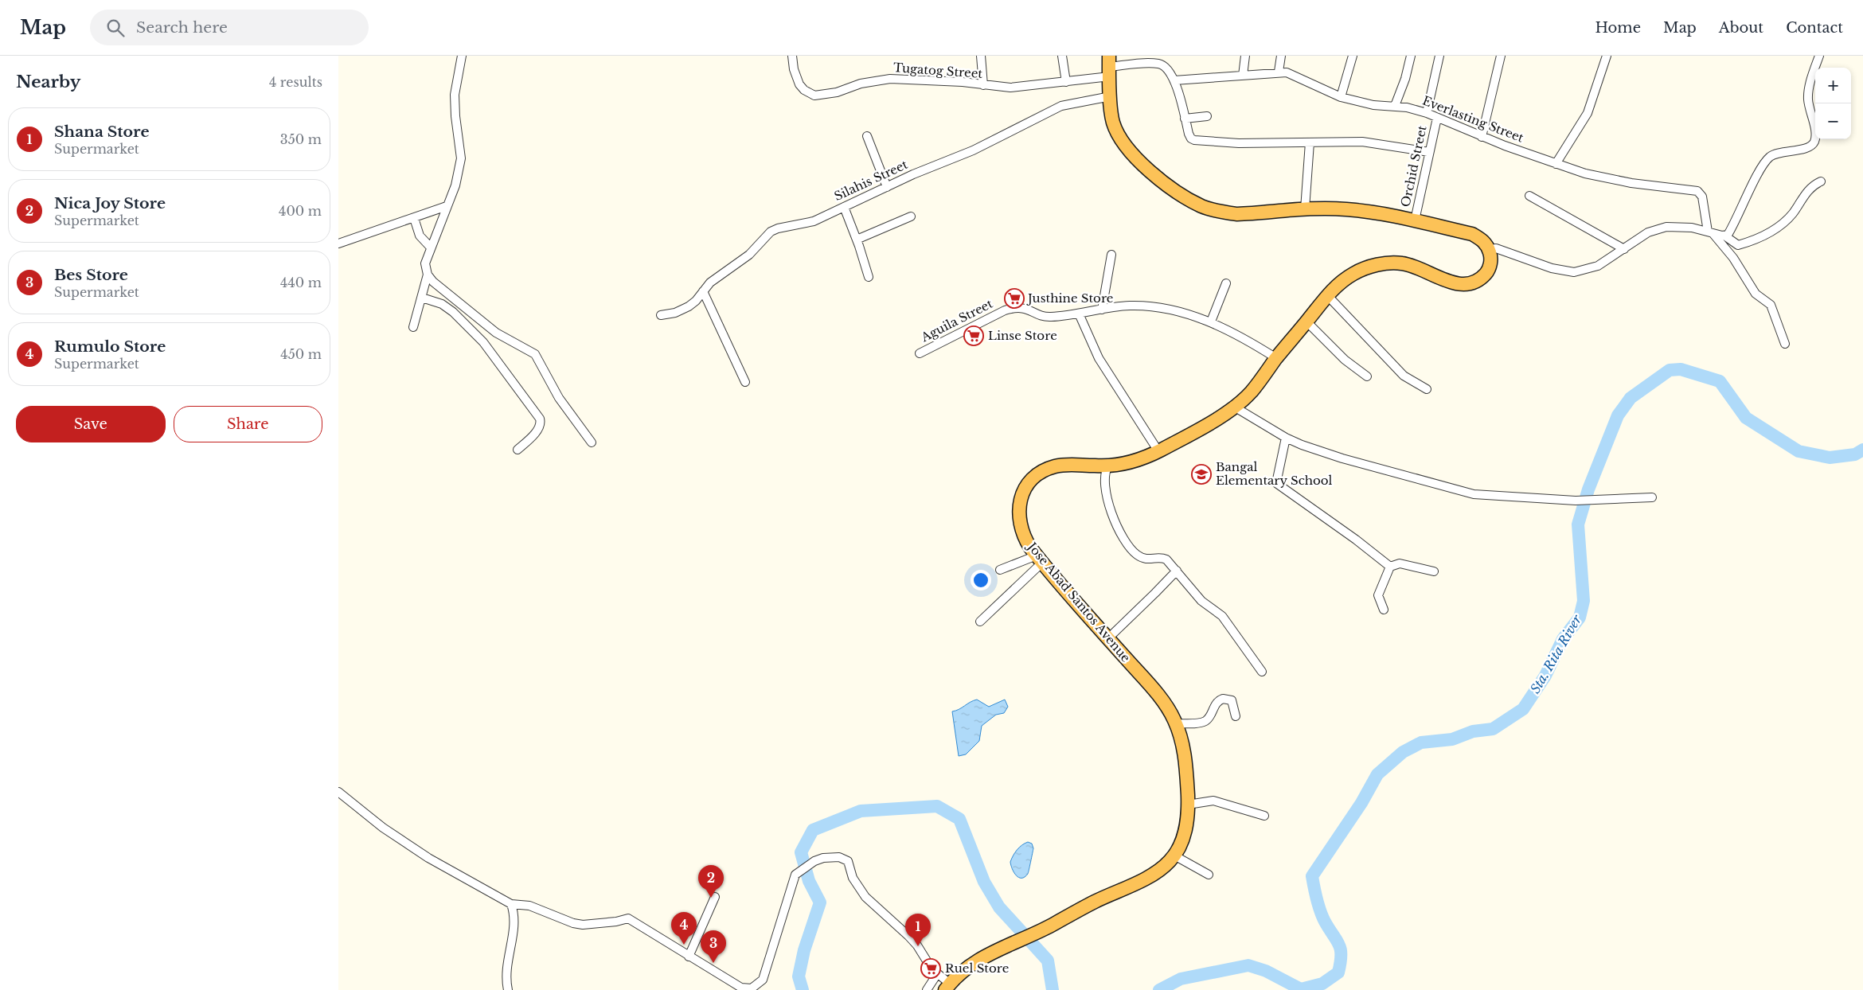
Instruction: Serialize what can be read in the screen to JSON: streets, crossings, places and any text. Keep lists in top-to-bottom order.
{
  "streets": {
    "highway": ["Jose Abad Santos Avenue"],
    "street": [
      "Tugatog Street",
      "Everlasting Street",
      "Orchid Street",
      "Silahis Street",
      "Aguila Street"
    ]
  },
  "crossings": [
    ["Everlasting Street", "Orchid Street"],
    ["Aguila Street", "Jose Abad Santos Avenue"]
  ],
  "water": ["Sta. Rita River"],
  "places": {
    "supermarket": ["Justhine Store", "Linse Store", "Ruel Store"],
    "school or university": ["Bangal Elementary School"]
  },
  "page": {
    "header": "Map",
    "search": "Search here",
    "nav": [
      "Home",
      "Map",
      "About",
      "Contact"
    ],
    "heading": ["Nearby", "4 results"],
    "map_buttons": ["+", "−"],
    "list": [
      {
        "mark": "1",
        "name": "Shana Store",
        "note": "Supermarket",
        "value": "350 m"
      },
      {
        "mark": "2",
        "name": "Nica Joy Store",
        "note": "Supermarket",
        "value": "400 m"
      },
      {
        "mark": "3",
        "name": "Bes Store",
        "note": "Supermarket",
        "value": "440 m"
      },
      {
        "mark": "4",
        "name": "Rumulo Store",
        "note": "Supermarket",
        "value": "450 m"
      }
    ],
    "buttons": ["Save", "Share"],
    "pins": [
      "2",
      "4",
      "1",
      "3"
    ]
  }
}
